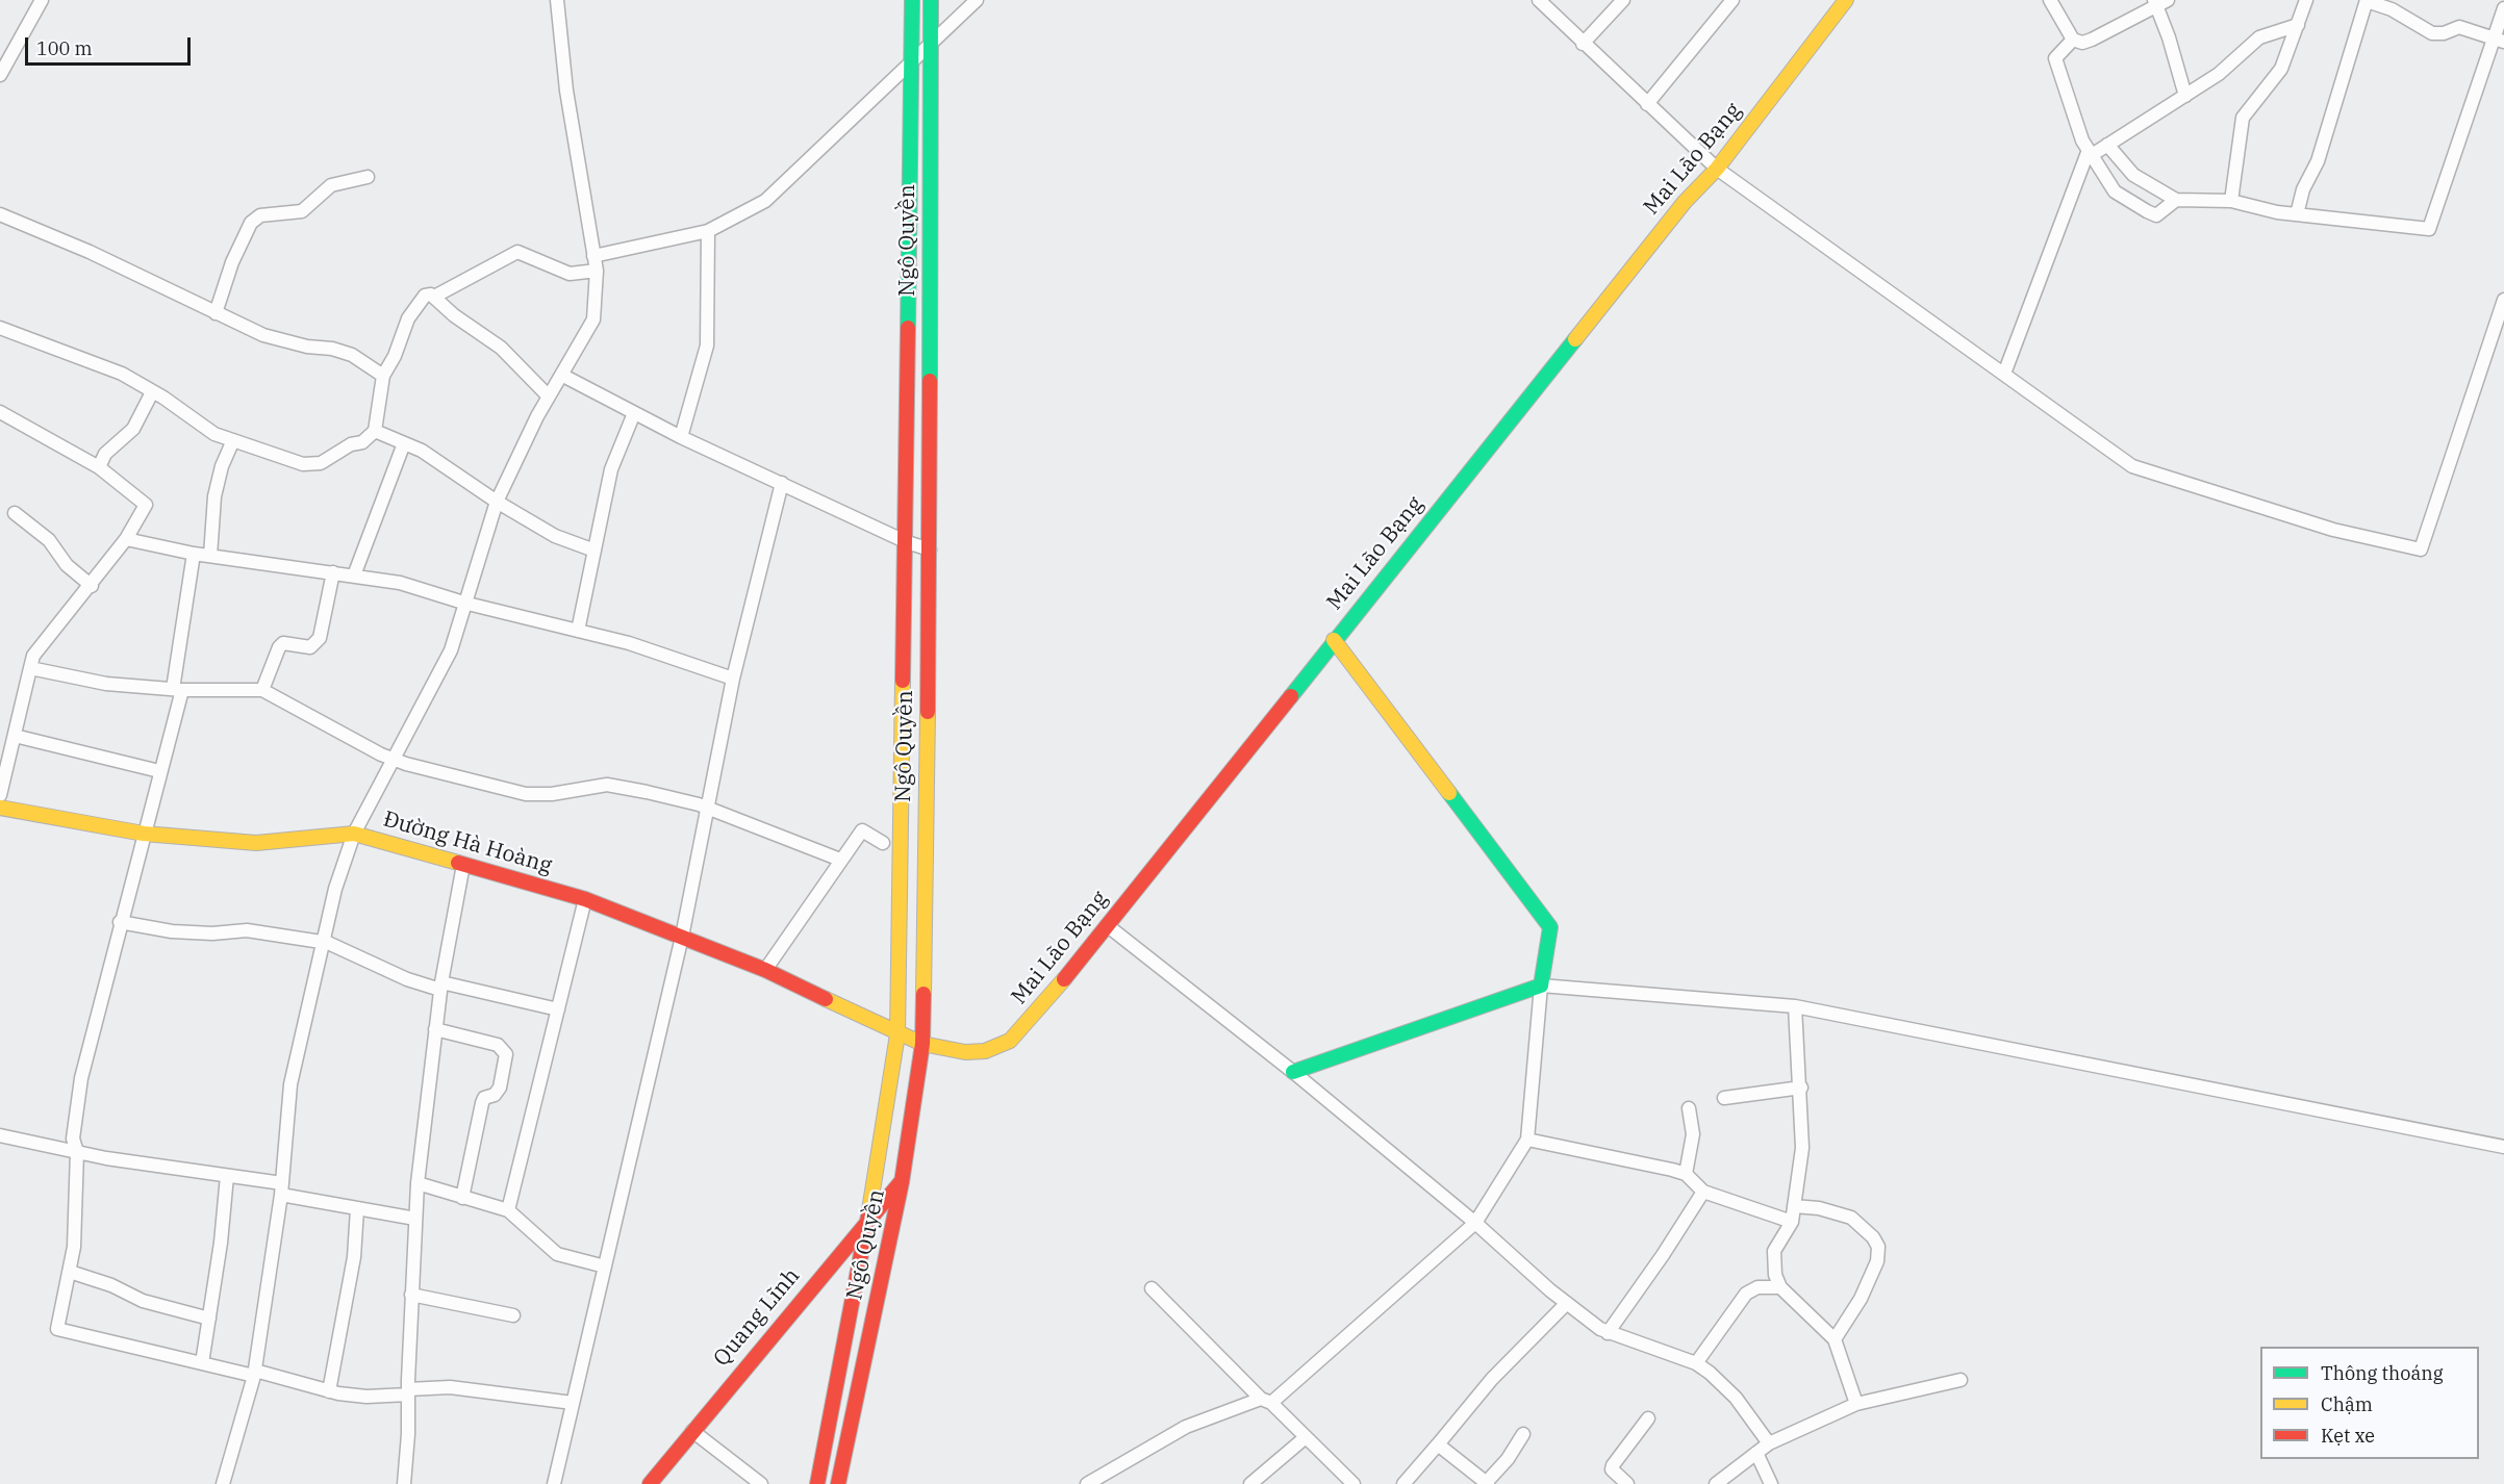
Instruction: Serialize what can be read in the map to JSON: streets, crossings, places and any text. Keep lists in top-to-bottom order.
{
  "streets": {
    "street": [
      "Mai Lão Bạng",
      "Ngô Quyền",
      "Đường Hà Hoàng",
      "Quang Lĩnh"
    ]
  },
  "crossings": [
    ["Mai Lão Bạng", "Ngô Quyền"],
    ["Mai Lão Bạng", "Đường Hà Hoàng"],
    ["Ngô Quyền", "Đường Hà Hoàng"],
    ["Ngô Quyền", "Quang Lĩnh"]
  ],
  "legend": ["Thông thoáng", "Chậm", "Kẹt xe"],
  "scale_bar": "100 m"
}
